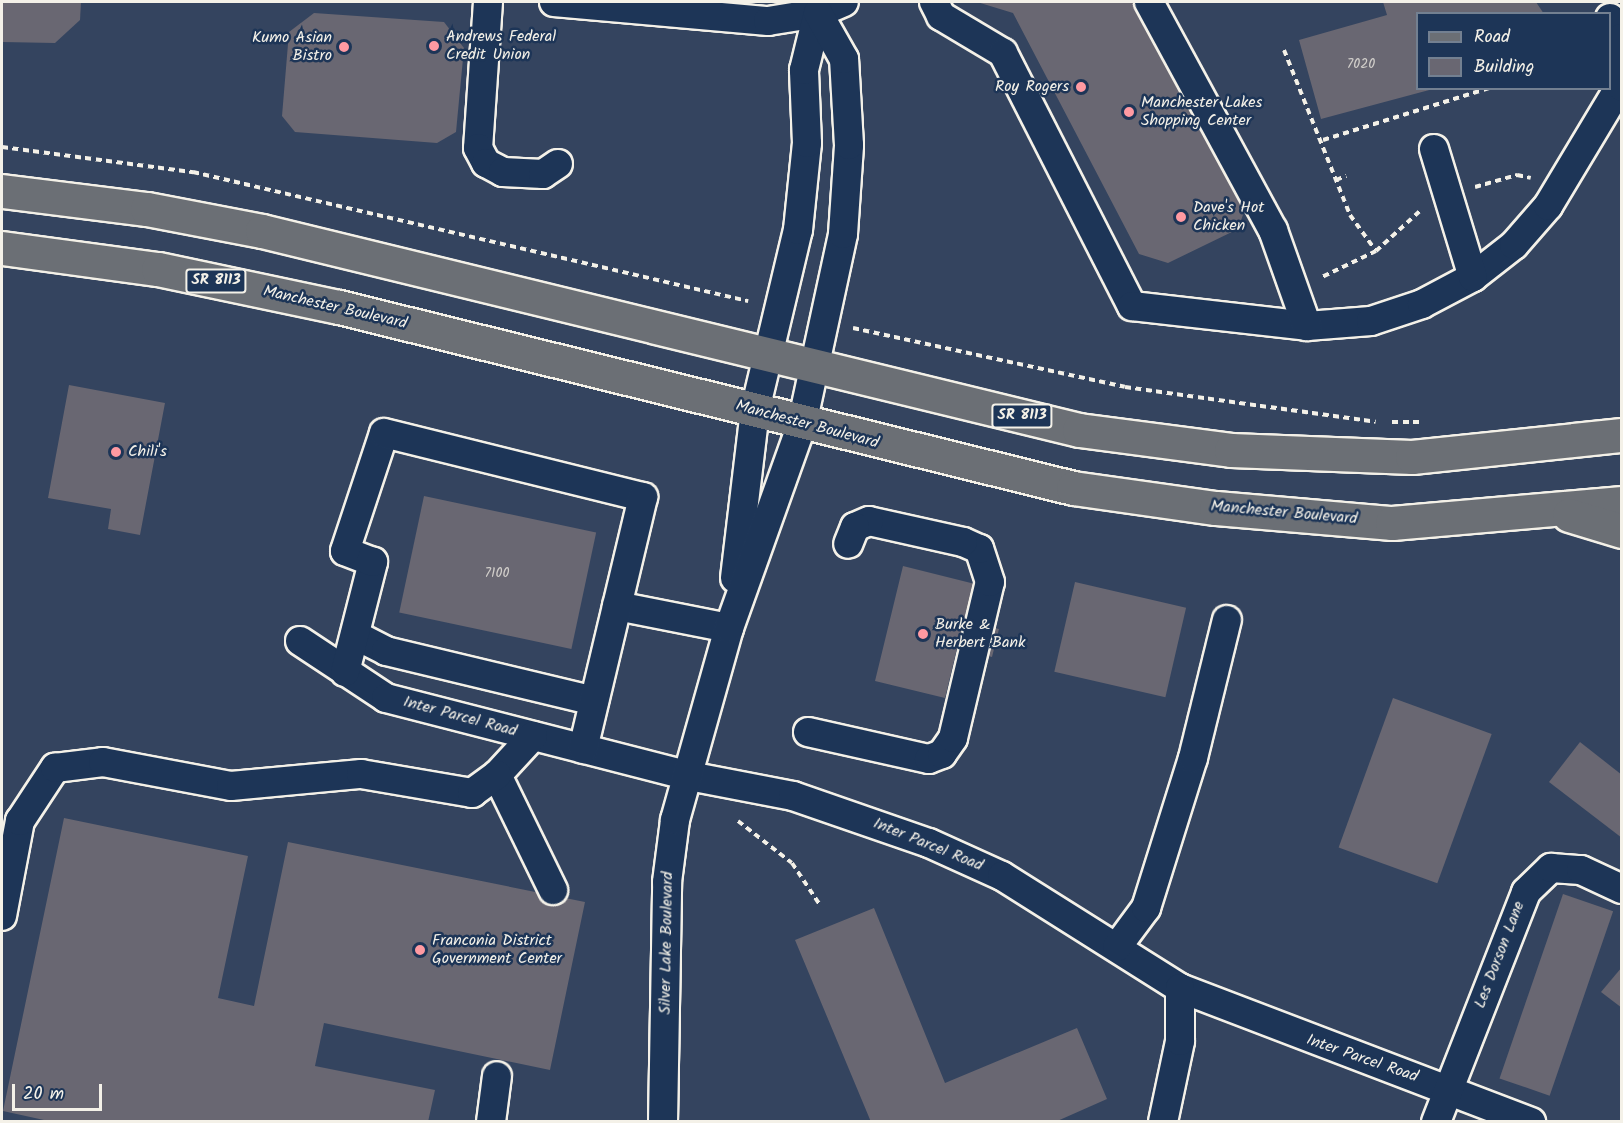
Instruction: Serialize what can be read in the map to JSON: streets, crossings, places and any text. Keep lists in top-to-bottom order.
{
  "streets": {
    "main road": ["SR 8113", "Manchester Boulevard"],
    "street": ["Inter Parcel Road", "Silver Lake Boulevard", "Les Dorson Lane"]
  },
  "crossings": [
    ["SR 8113", "Silver Lake Boulevard"],
    ["Manchester Boulevard", "Silver Lake Boulevard"],
    ["Inter Parcel Road", "Silver Lake Boulevard"],
    ["Inter Parcel Road", "Les Dorson Lane"]
  ],
  "places": [
    "Andrews Federal Credit Union",
    "Kumo Asian Bistro",
    "Roy Rogers",
    "Manchester Lakes Shopping Center",
    "Dave's Hot Chicken",
    "Chili's",
    "Burke & Herbert Bank",
    "Franconia District Government Center"
  ],
  "house_numbers": ["7020", "7100"],
  "legend": ["Road", "Building"],
  "scale_bar": "20 m"
}
